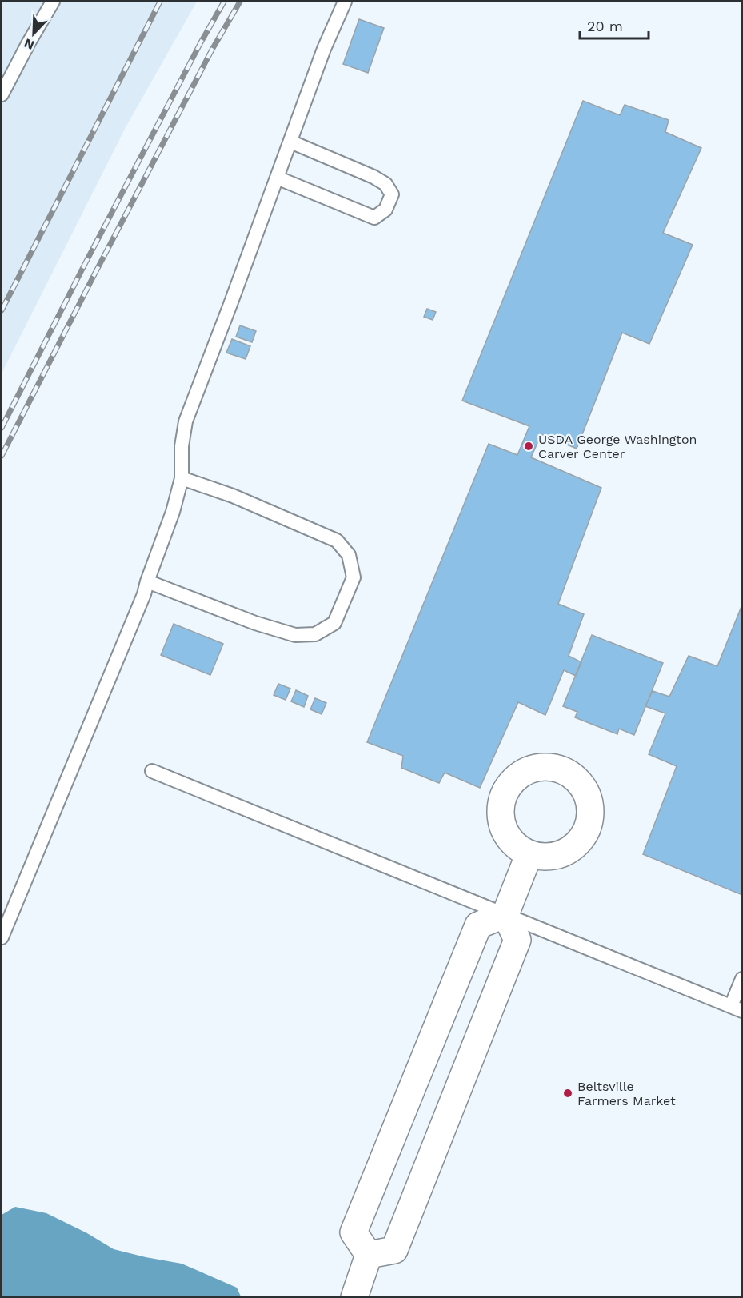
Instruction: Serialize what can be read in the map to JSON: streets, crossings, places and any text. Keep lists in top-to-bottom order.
{
  "places": ["USDA George Washington Carver Center", "Beltsville Farmers Market"],
  "scale_bar": "20 m",
  "north": "bottom left"
}
